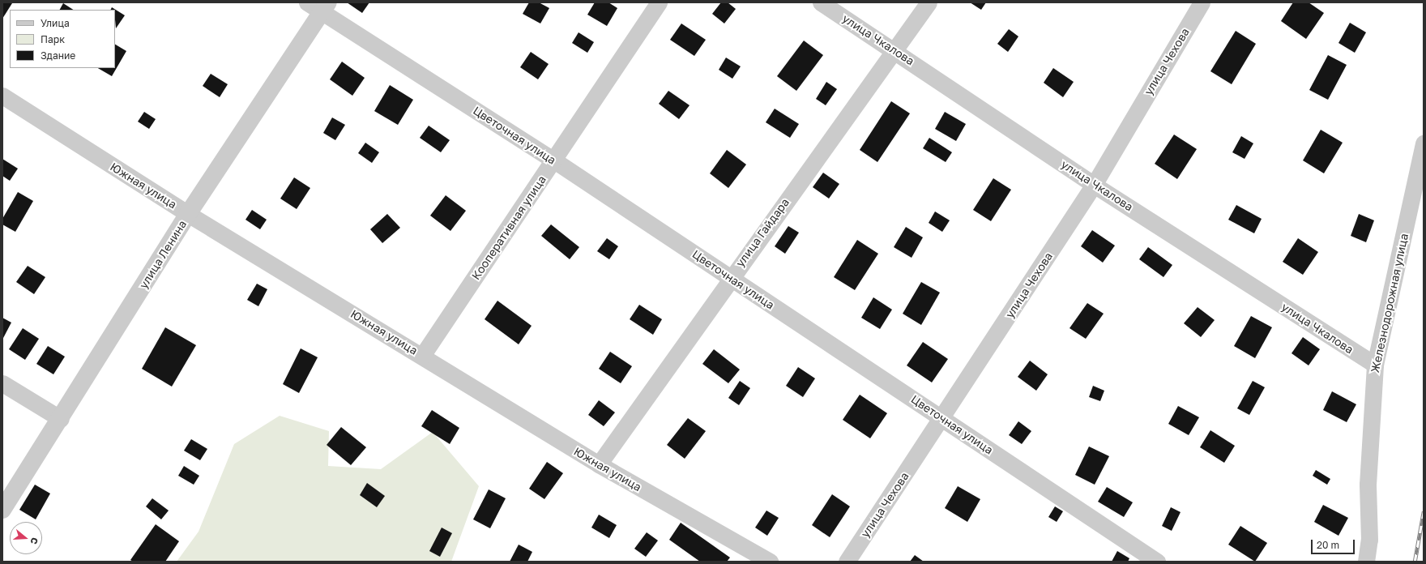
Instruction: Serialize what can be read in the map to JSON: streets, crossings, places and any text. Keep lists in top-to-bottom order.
{
  "streets": {
    "street": [
      "улица Чкалова",
      "улица Чехова",
      "Цветочная улица",
      "Южная улица",
      "Кооперативная улица",
      "улица Гайдара",
      "улица Ленина",
      "Железнодорожная улица"
    ]
  },
  "crossings": [
    ["улица Чкалова", "улица Чехова"],
    ["улица Чкалова", "улица Гайдара"],
    ["улица Чкалова", "Железнодорожная улица"],
    ["улица Чехова", "Цветочная улица"],
    ["Цветочная улица", "Кооперативная улица"],
    ["Цветочная улица", "улица Гайдара"],
    ["Цветочная улица", "улица Ленина"],
    ["Южная улица", "Кооперативная улица"],
    ["Южная улица", "улица Гайдара"],
    ["Южная улица", "улица Ленина"]
  ],
  "legend": ["Улица", "Парк", "Здание"],
  "scale_bar": "20 m",
  "north": "right"
}
